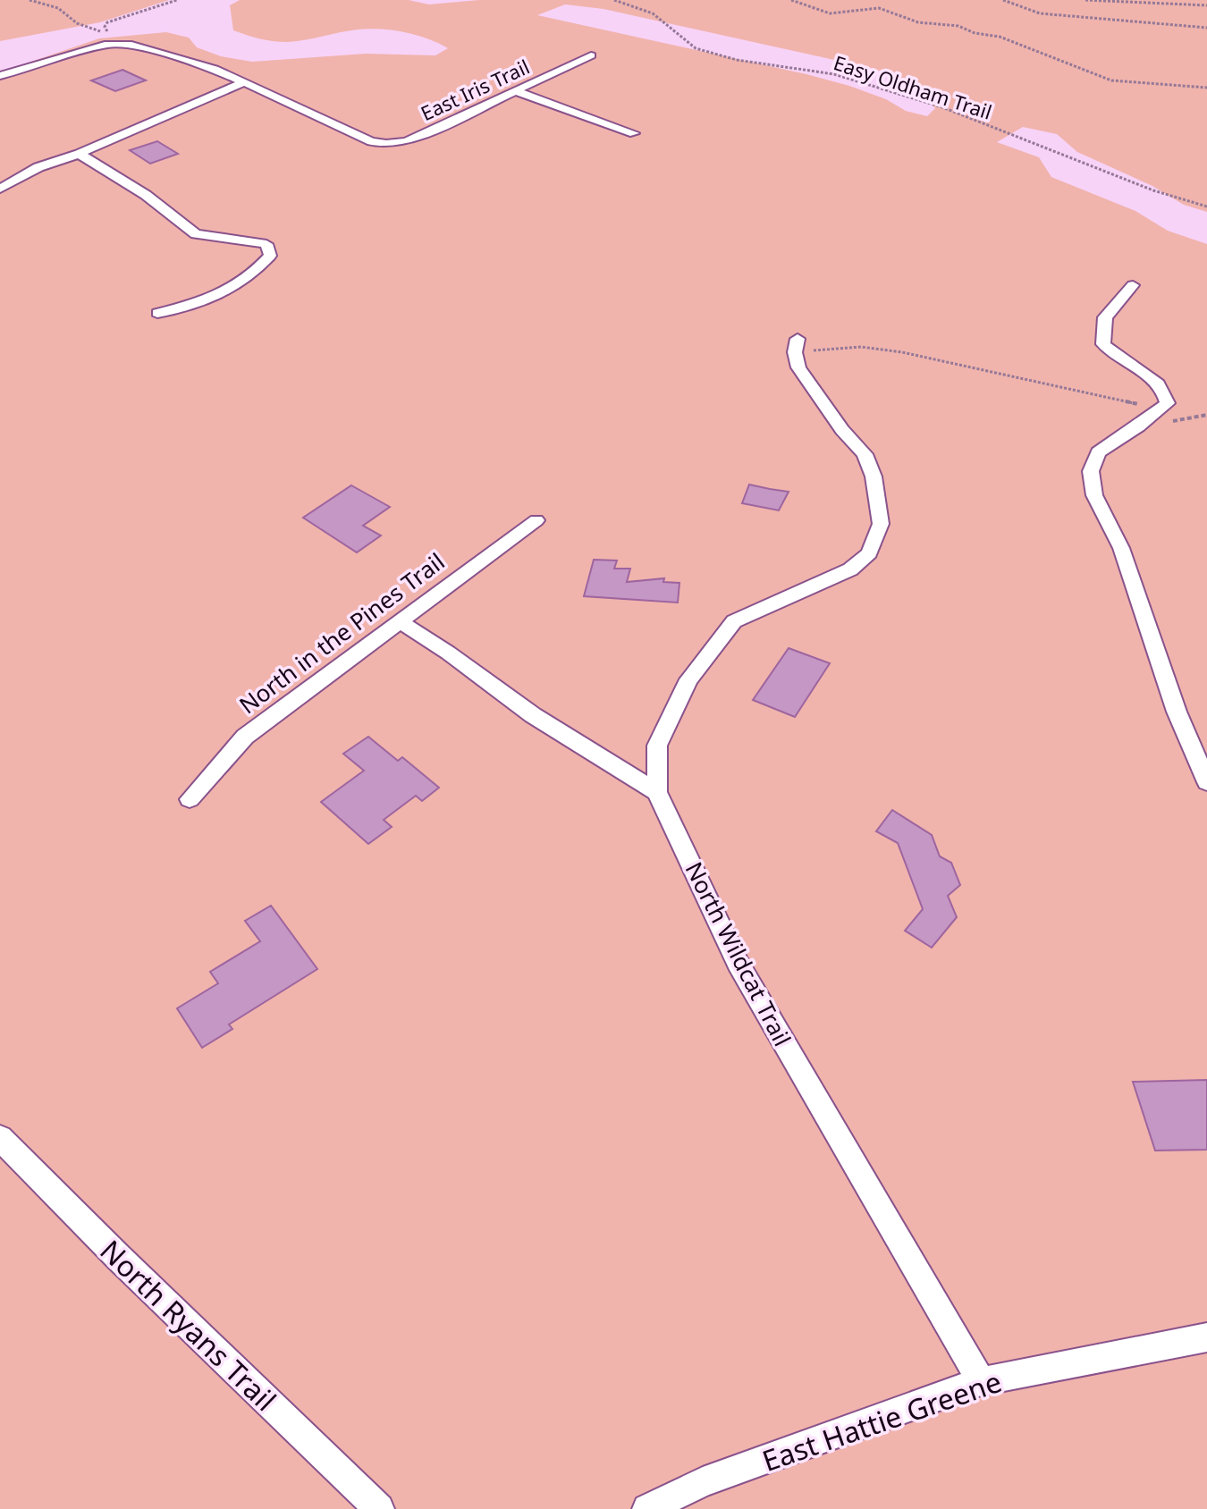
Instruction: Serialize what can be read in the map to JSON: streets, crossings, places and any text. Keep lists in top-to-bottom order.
{
  "streets": {
    "street": [
      "East Iris Trail",
      "North in the Pines Trail",
      "North Wildcat Trail",
      "North Ryans Trail",
      "East Hattie Greene"
    ],
    "path": ["Easy Oldham Trail"]
  },
  "crossings": [
    ["North Wildcat Trail", "East Hattie Greene"]
  ]
}
